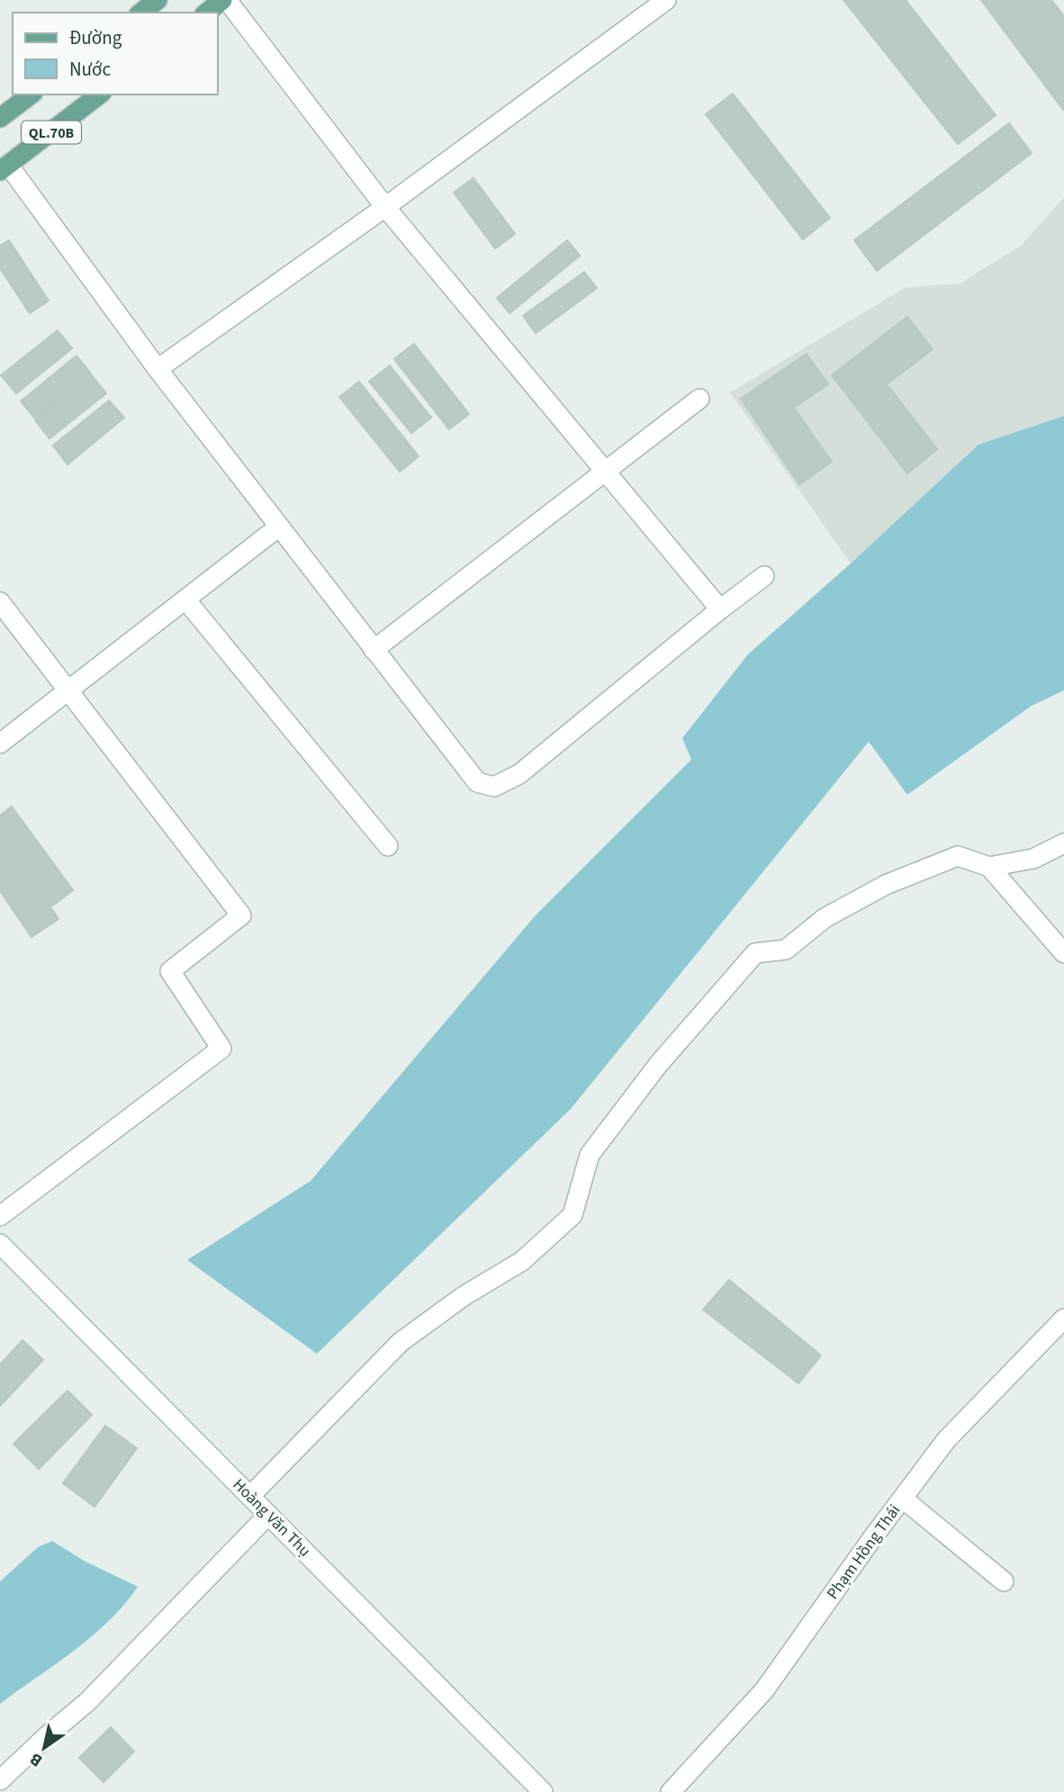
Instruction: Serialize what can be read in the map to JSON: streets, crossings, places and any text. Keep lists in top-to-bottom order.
{
  "streets": {
    "main road": ["QL.70B"],
    "street": ["Hoàng Văn Thụ", "Phạm Hồng Thái"]
  },
  "legend": ["Đường", "Nước"],
  "north": "bottom left"
}
